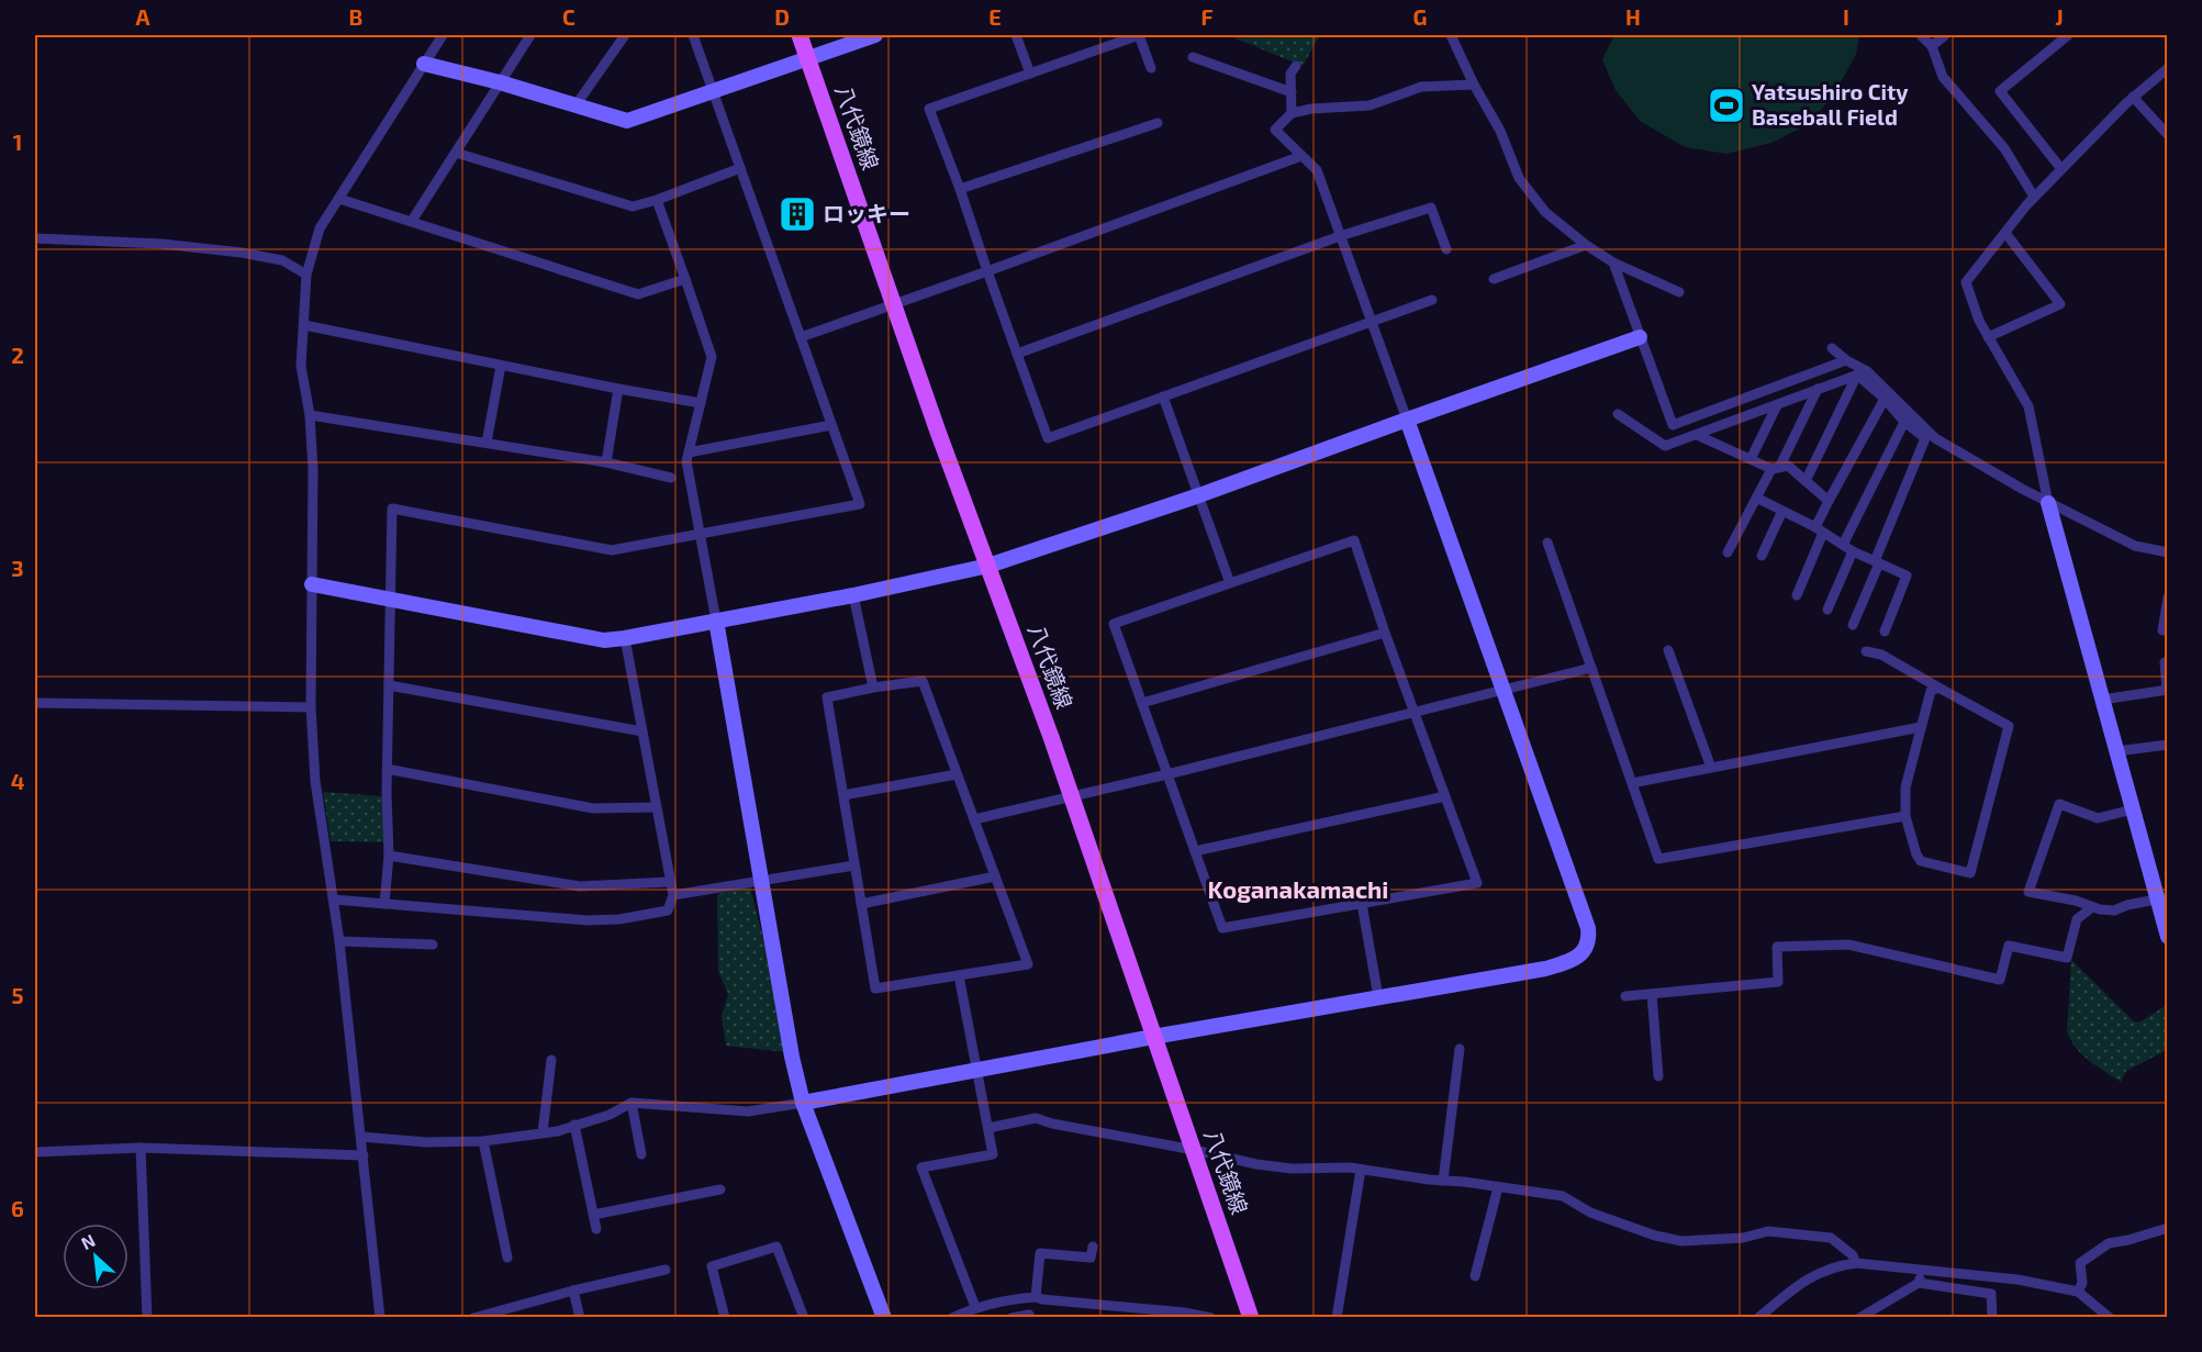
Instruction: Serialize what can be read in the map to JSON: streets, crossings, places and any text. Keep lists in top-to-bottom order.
{
  "streets": {
    "main road": ["八代鏡線"]
  },
  "districts": ["Koganakamachi"],
  "places": {
    "sports": ["Yatsushiro City Baseball Field"],
    "building": ["ロッキー"]
  },
  "north": "top left",
  "grid": {
    "columns": [
      "A",
      "B",
      "C",
      "D",
      "E",
      "F",
      "G",
      "H",
      "I",
      "J"
    ],
    "rows": [
      "1",
      "2",
      "3",
      "4",
      "5",
      "6"
    ]
  }
}
